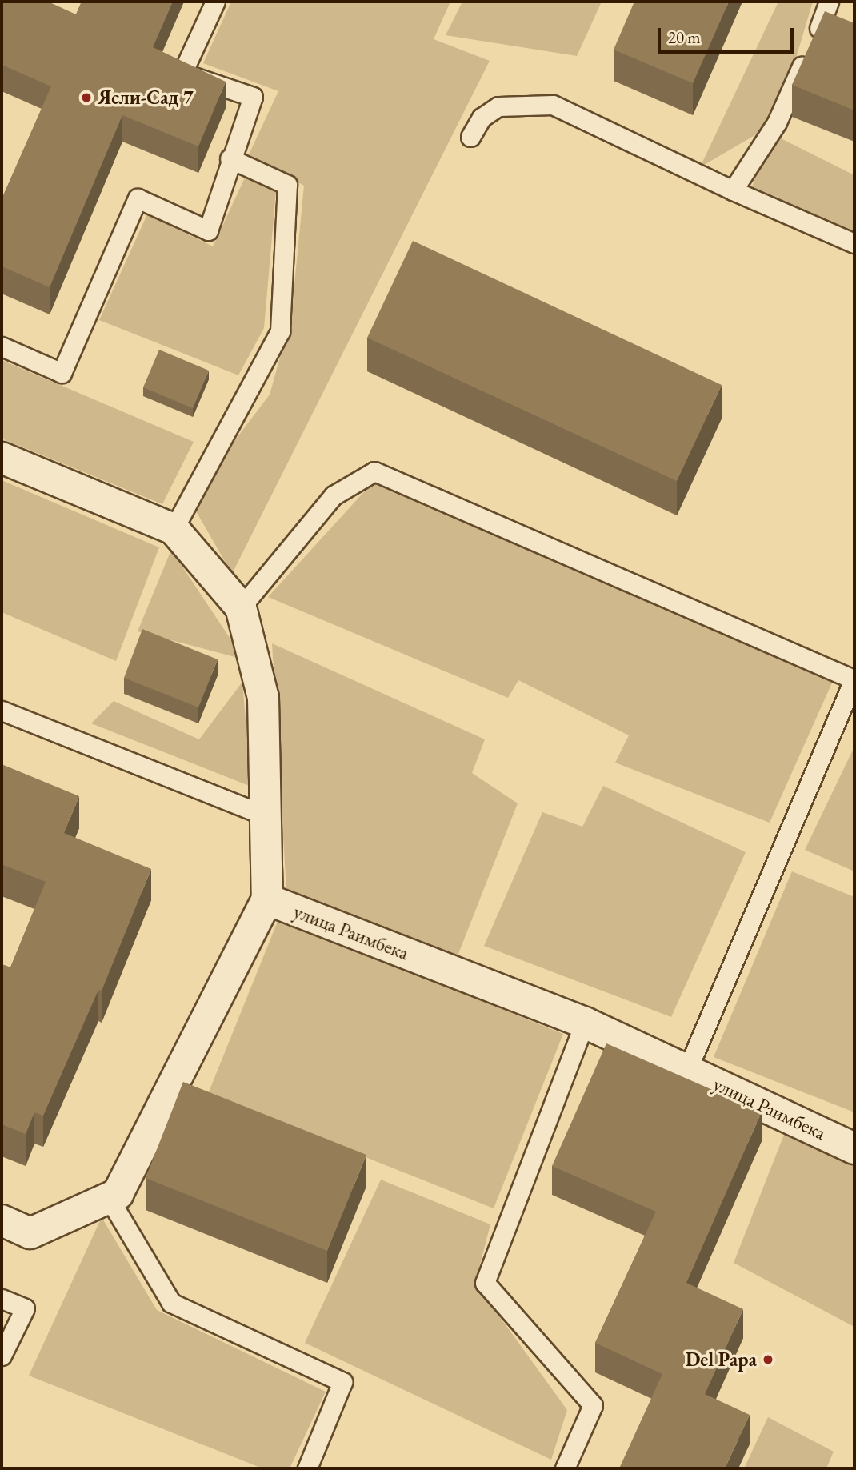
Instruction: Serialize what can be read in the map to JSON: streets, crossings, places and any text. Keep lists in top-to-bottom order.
{
  "streets": {
    "street": ["улица Раимбека"]
  },
  "places": ["Ясли-Сад 7", "Del Papa"],
  "scale_bar": "20 m"
}
